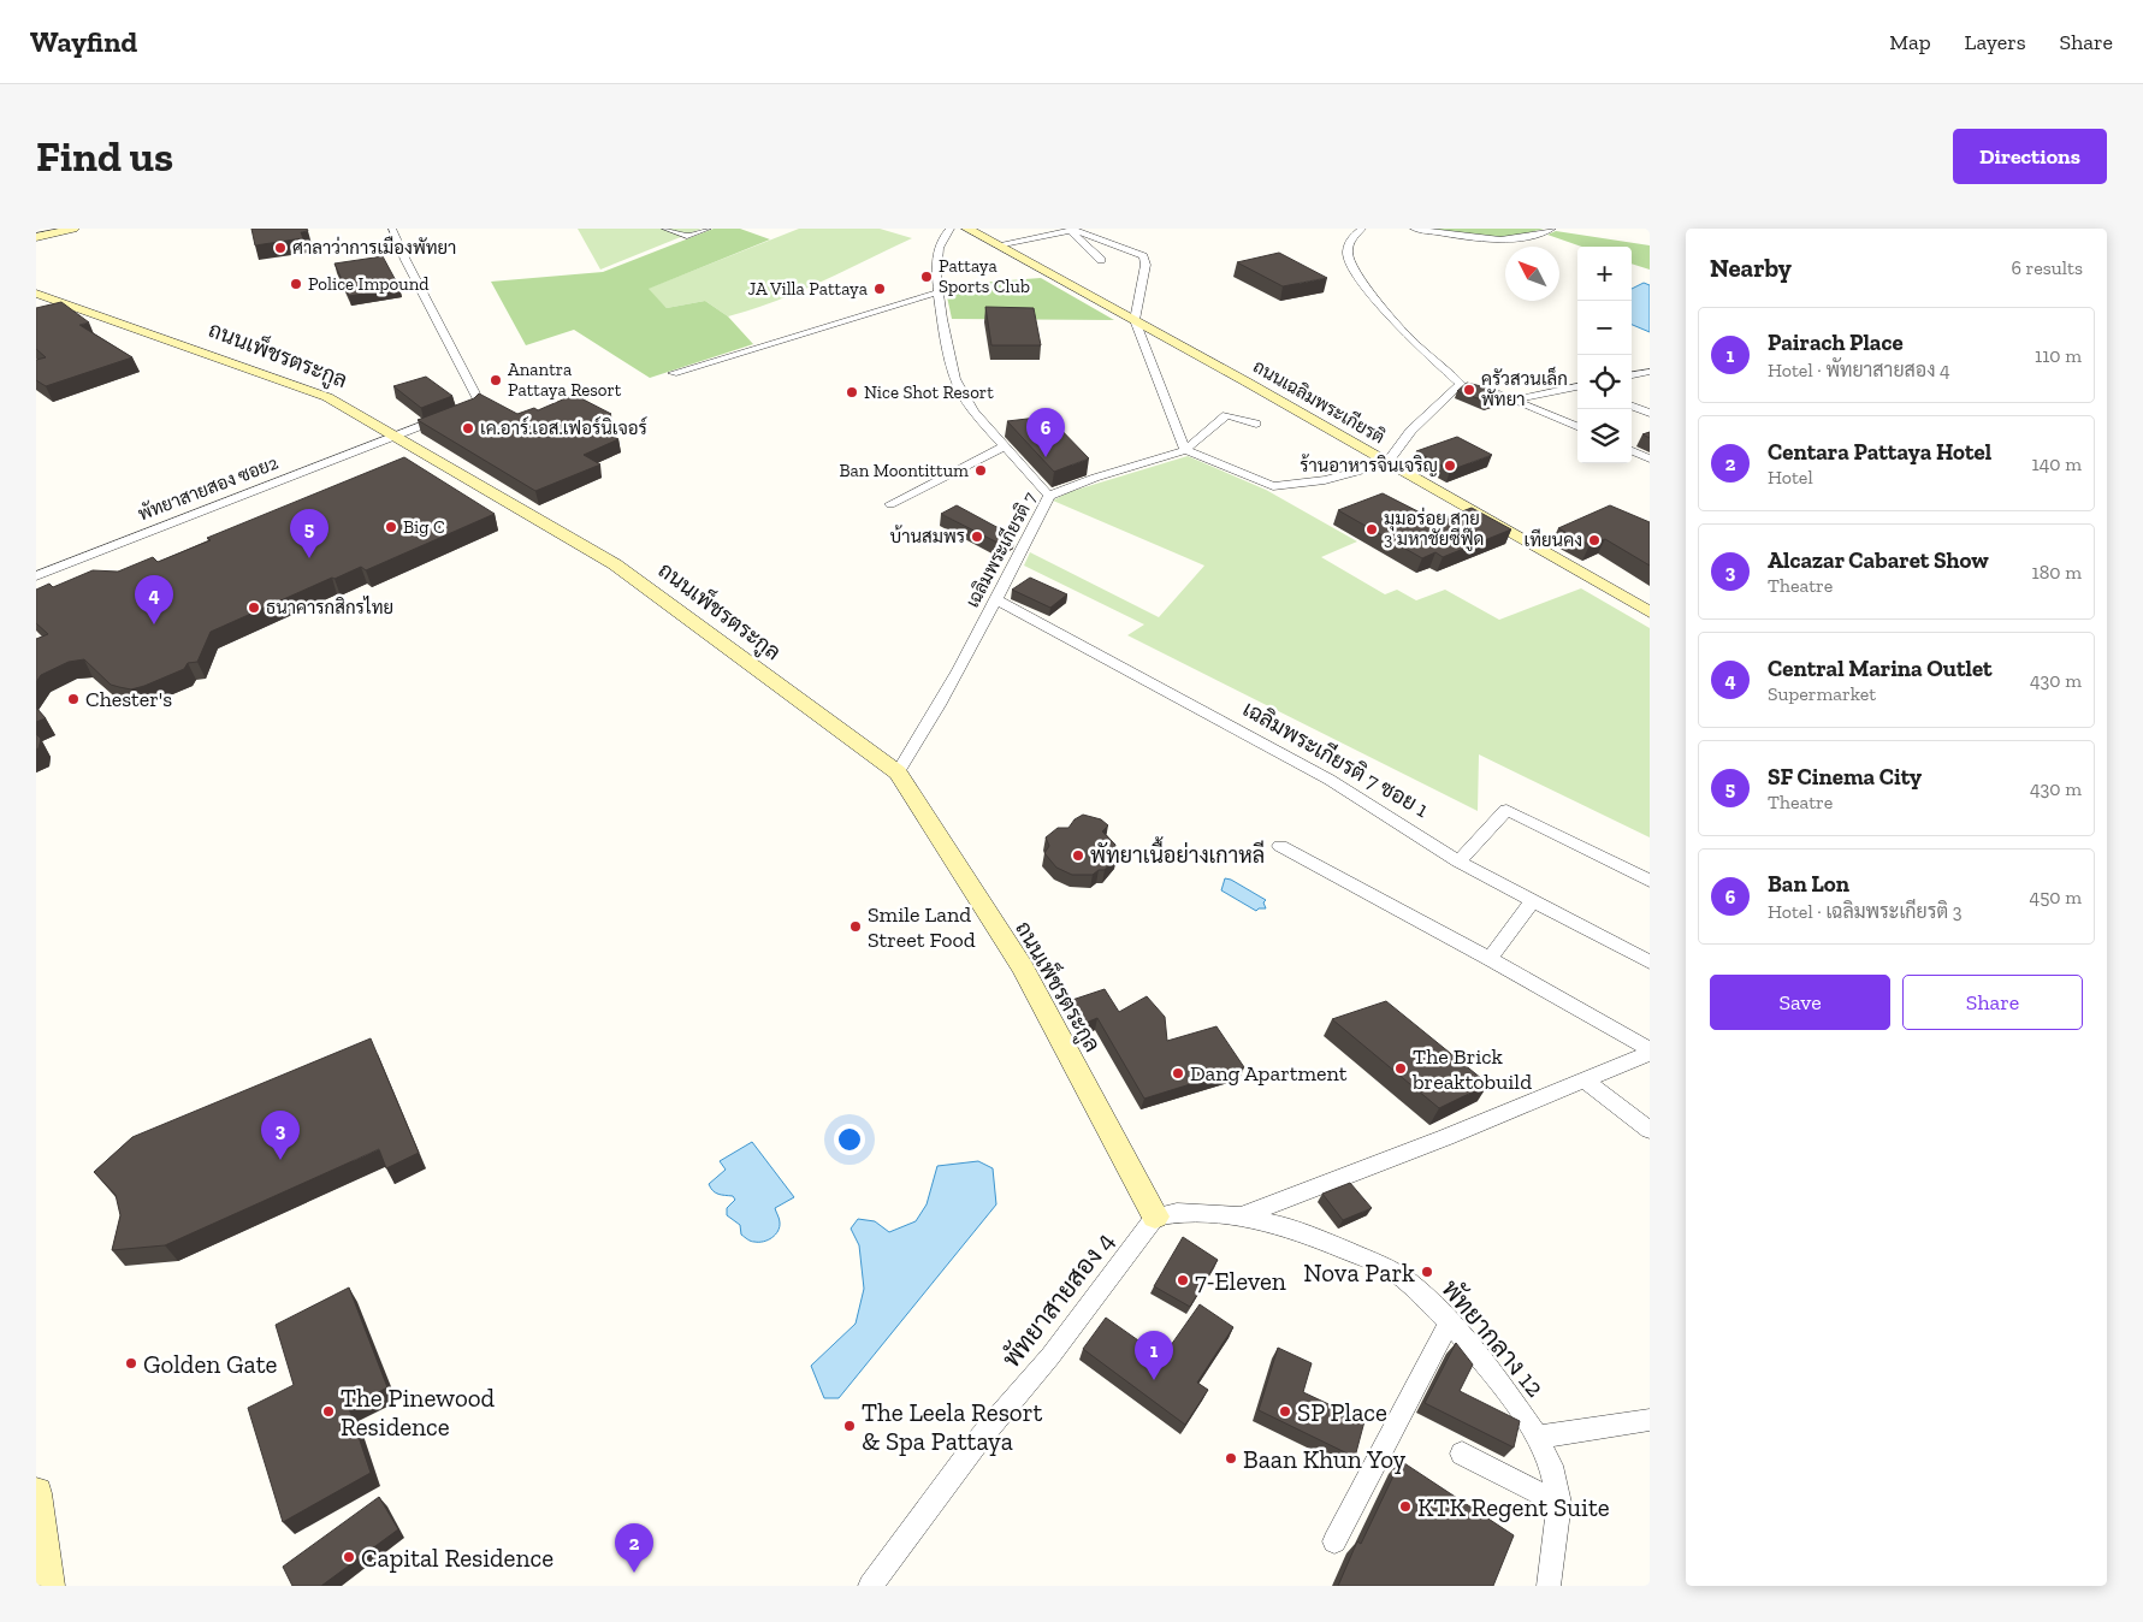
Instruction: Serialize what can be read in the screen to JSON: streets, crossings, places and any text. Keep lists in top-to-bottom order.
{
  "streets": {
    "street": [
      "ถนนเพ็ชรตระกูล",
      "ถนนเฉลิมพระเกียรติ",
      "พัทยาสายสอง ซอย2",
      "เฉลิมพระเกียรติ 7",
      "เฉลิมพระเกียรติ 7 ซอย 1",
      "พัทยาสายสอง 4",
      "พัทยากลาง 12"
    ]
  },
  "crossings": [
    ["ถนนเพ็ชรตระกูล", "พัทยาสายสอง ซอย2"],
    ["ถนนเพ็ชรตระกูล", "เฉลิมพระเกียรติ 7"],
    ["ถนนเพ็ชรตระกูล", "พัทยาสายสอง 4"],
    ["ถนนเพ็ชรตระกูล", "พัทยากลาง 12"],
    ["เฉลิมพระเกียรติ 7", "เฉลิมพระเกียรติ 7 ซอย 1"],
    ["พัทยาสายสอง 4", "พัทยากลาง 12"]
  ],
  "places": [
    "ศาลาว่าการเมืองพัทยา",
    "Pattaya Sports Club",
    "Police Impound",
    "JA Villa Pattaya",
    "Anantra Pattaya Resort",
    "ครัวสวนเล็ก พัทยา",
    "Nice Shot Resort",
    "เค.อาร์.เอส.เฟอร์นิเจอร์",
    "ร้านอาหารจินเจริญ",
    "Ban Moontittum",
    "Big C",
    "มุมอร่อย สาย 3 มหาชัยซีฟู๊ด",
    "บ้านสมพร",
    "เทียนคง",
    "ธนาคารกสิกรไทย",
    "Chester's",
    "พัทยาเนื้อย่างเกาหลี",
    "Smile Land Street Food",
    "The Brick breaktobuild",
    "Dang Apartment",
    "Nova Park",
    "7-Eleven",
    "Golden Gate",
    "The Pinewood Residence",
    "SP Place",
    "The Leela Resort & Spa Pattaya",
    "Baan Khun Yoy",
    "KTK Regent Suite",
    "Capital Residence"
  ],
  "north": "top left",
  "page": {
    "header": "Wayfind",
    "nav": ["Map", "Layers", "Share"],
    "buttons": [
      "Directions",
      ["Save", "Share"]
    ],
    "title": "Find us",
    "heading": ["Nearby", "6 results"],
    "map_buttons": ["+", "−"],
    "list": [
      {
        "mark": "1",
        "name": "Pairach Place",
        "note": "Hotel · พัทยาสายสอง 4",
        "value": "110 m"
      },
      {
        "mark": "2",
        "name": "Centara Pattaya Hotel",
        "note": "Hotel",
        "value": "140 m"
      },
      {
        "mark": "3",
        "name": "Alcazar Cabaret Show",
        "note": "Theatre",
        "value": "180 m"
      },
      {
        "mark": "4",
        "name": "Central Marina Outlet",
        "note": "Supermarket",
        "value": "430 m"
      },
      {
        "mark": "5",
        "name": "SF Cinema City",
        "note": "Theatre",
        "value": "430 m"
      },
      {
        "mark": "6",
        "name": "Ban Lon",
        "note": "Hotel · เฉลิมพระเกียรติ 3",
        "value": "450 m"
      }
    ],
    "pins": [
      "6",
      "5",
      "4",
      "3",
      "1",
      "2"
    ]
  }
}
